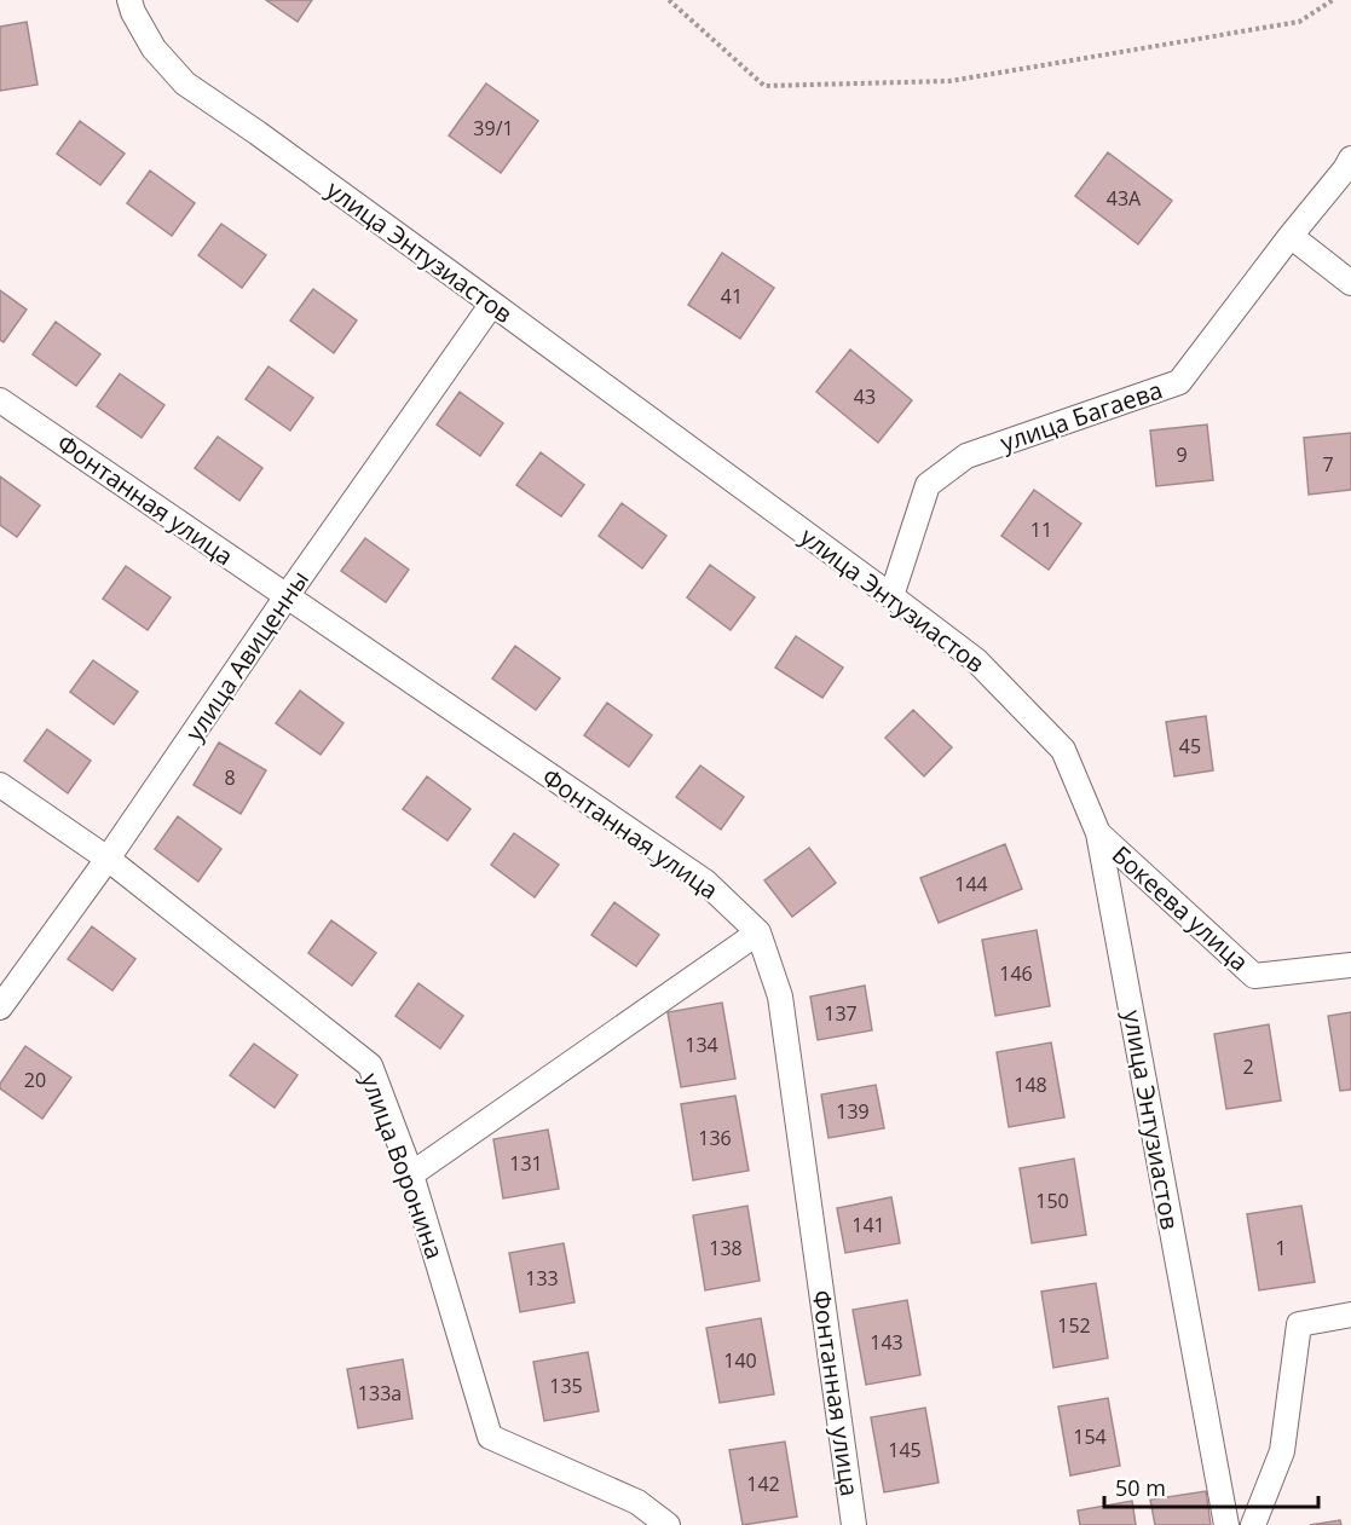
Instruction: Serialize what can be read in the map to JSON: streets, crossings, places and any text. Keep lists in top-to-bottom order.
{
  "streets": {
    "street": [
      "улица Энтузиастов",
      "улица Багаева",
      "Фонтанная улица",
      "улица Авиценны",
      "Бокеева улица",
      "улица Воронина"
    ]
  },
  "crossings": [
    ["улица Энтузиастов", "улица Багаева"],
    ["улица Энтузиастов", "улица Авиценны"],
    ["улица Энтузиастов", "Бокеева улица"],
    ["Фонтанная улица", "улица Авиценны"],
    ["улица Авиценны", "улица Воронина"]
  ],
  "house_numbers": [
    "39/1",
    "43А",
    "41",
    "43",
    "9",
    "7",
    "11",
    "45",
    "8",
    "144",
    "146",
    "137",
    "134",
    "2",
    "20",
    "148",
    "139",
    "136",
    "131",
    "150",
    "141",
    "138",
    "1",
    "133",
    "152",
    "143",
    "140",
    "135",
    "133а",
    "154",
    "145",
    "142"
  ],
  "scale_bar": "50 m"
}
